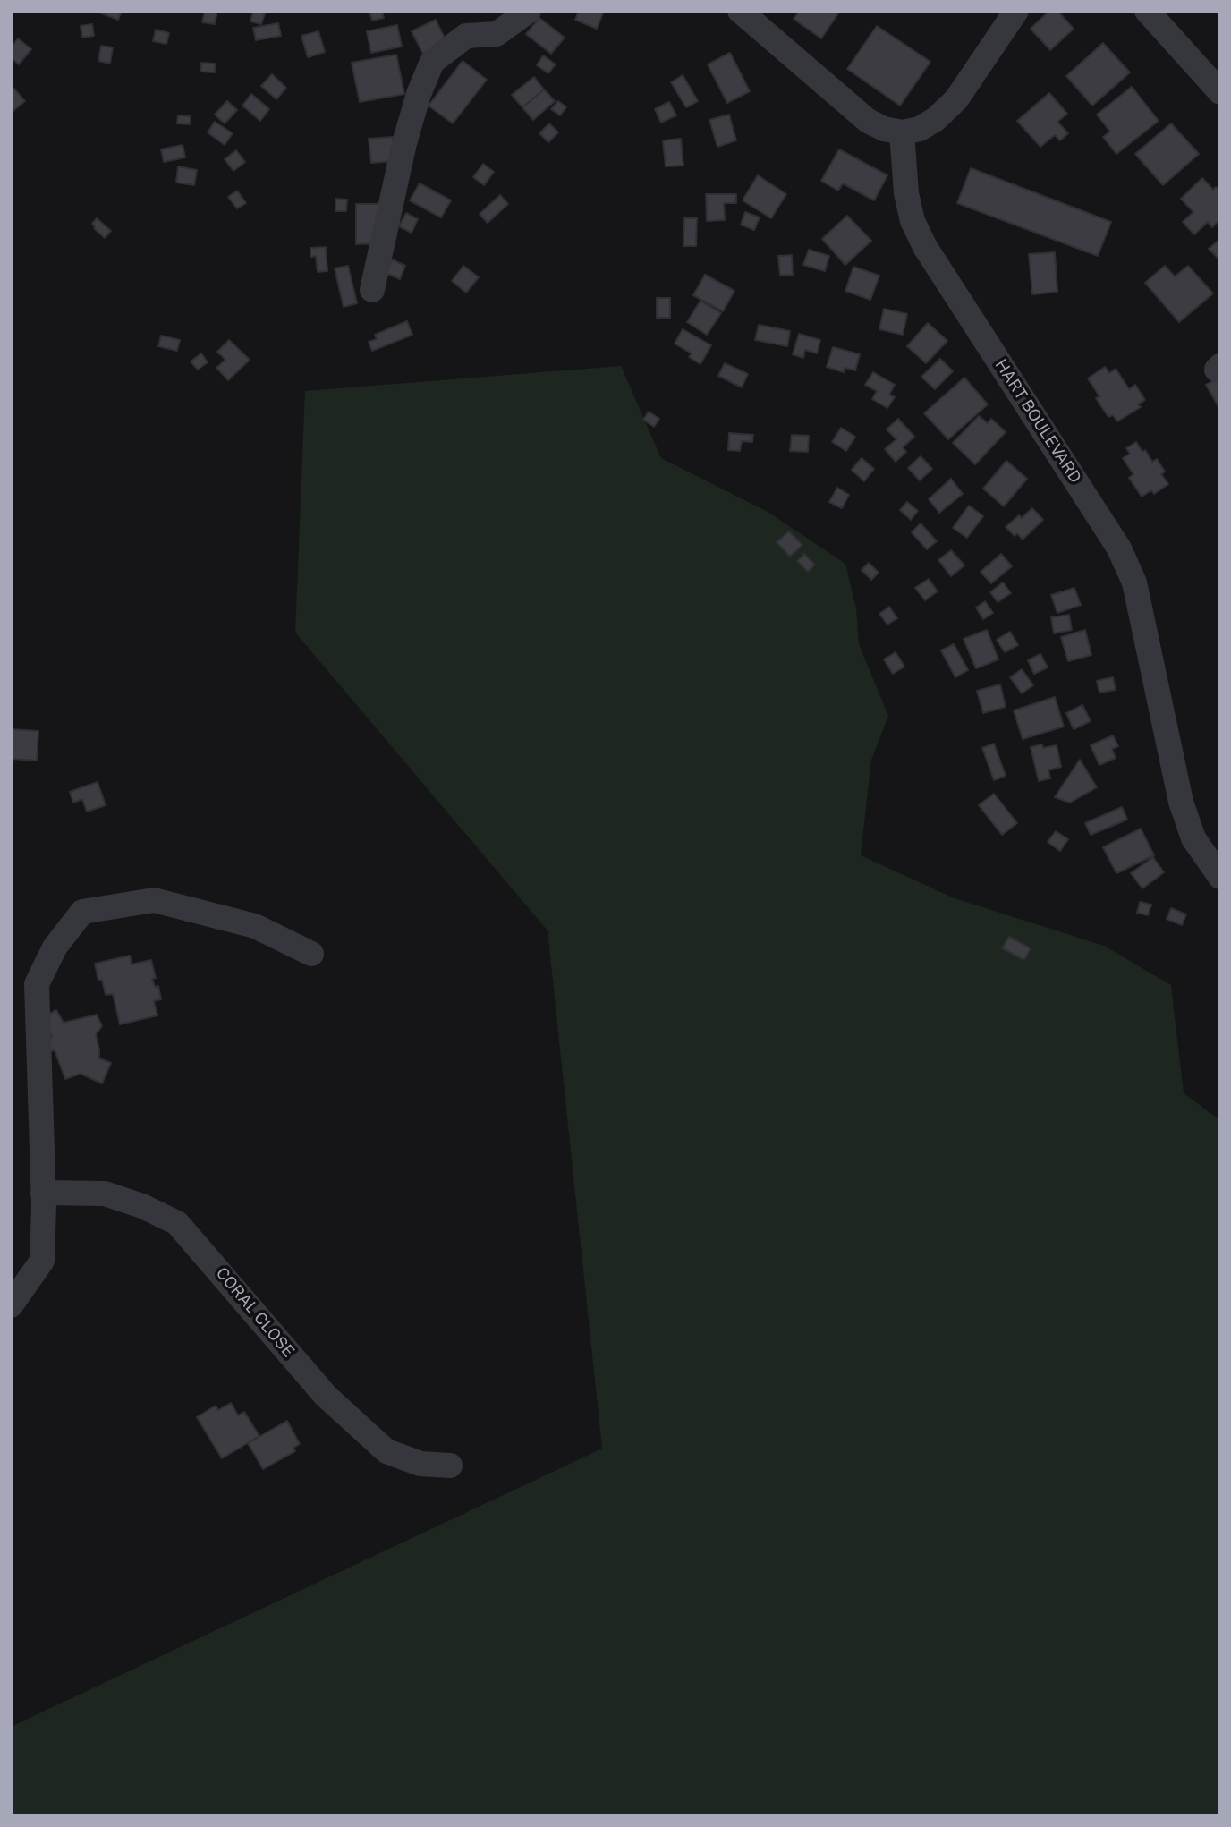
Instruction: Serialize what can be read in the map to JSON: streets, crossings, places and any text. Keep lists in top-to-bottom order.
{
  "streets": {
    "street": ["HART BOULEVARD", "CORAL CLOSE"]
  }
}
